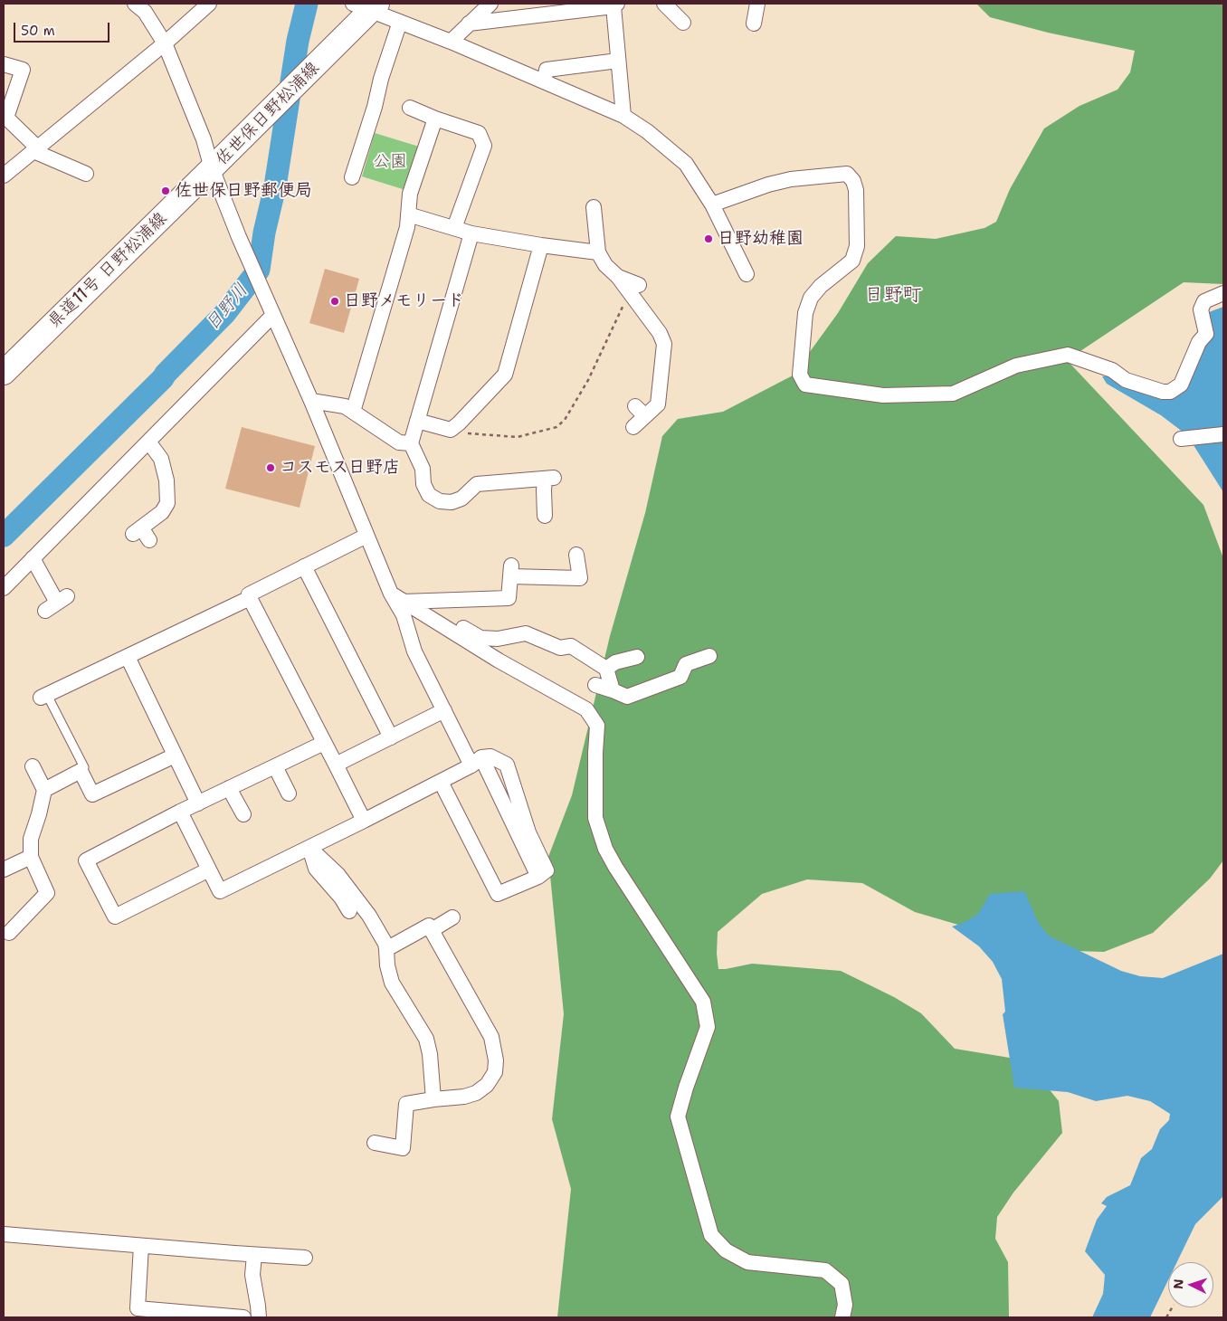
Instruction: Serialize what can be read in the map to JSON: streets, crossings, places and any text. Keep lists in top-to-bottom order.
{
  "streets": {
    "main road": ["佐世保日野松浦線", "県道11号 日野松浦線"]
  },
  "crossings": [
    ["佐世保日野松浦線", "県道11号 日野松浦線"]
  ],
  "districts": ["日野町"],
  "water": ["日野川"],
  "parks": ["公園"],
  "places": [
    "佐世保日野郵便局",
    "日野幼稚園",
    "日野メモリード",
    "コスモス日野店"
  ],
  "scale_bar": "50 m",
  "north": "left"
}
